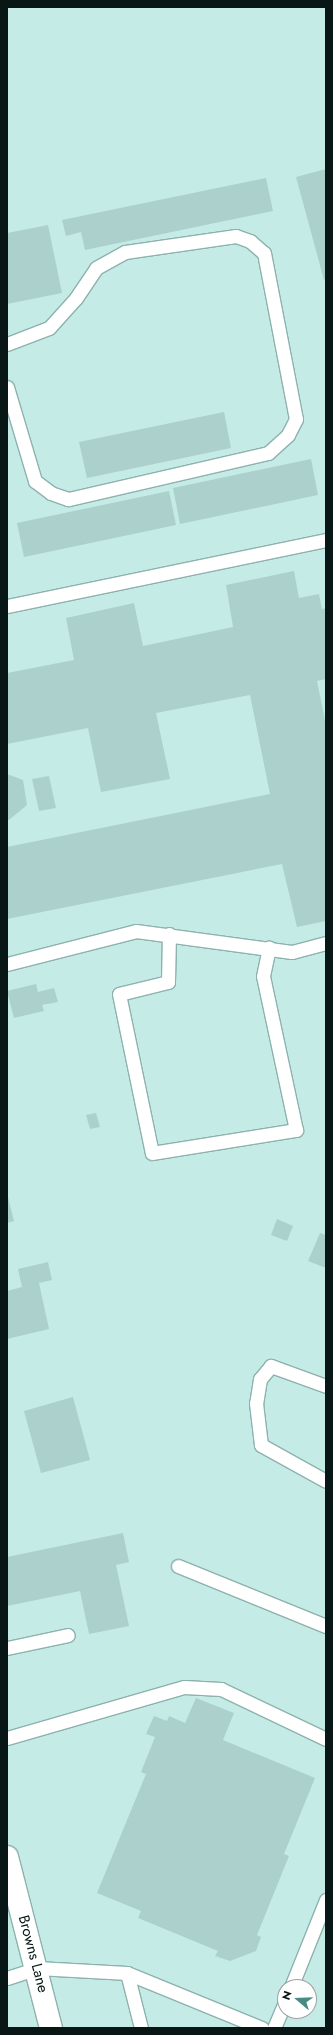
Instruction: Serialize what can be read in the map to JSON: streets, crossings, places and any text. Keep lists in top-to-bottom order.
{
  "streets": {
    "street": ["Browns Lane"]
  },
  "north": "left"
}
